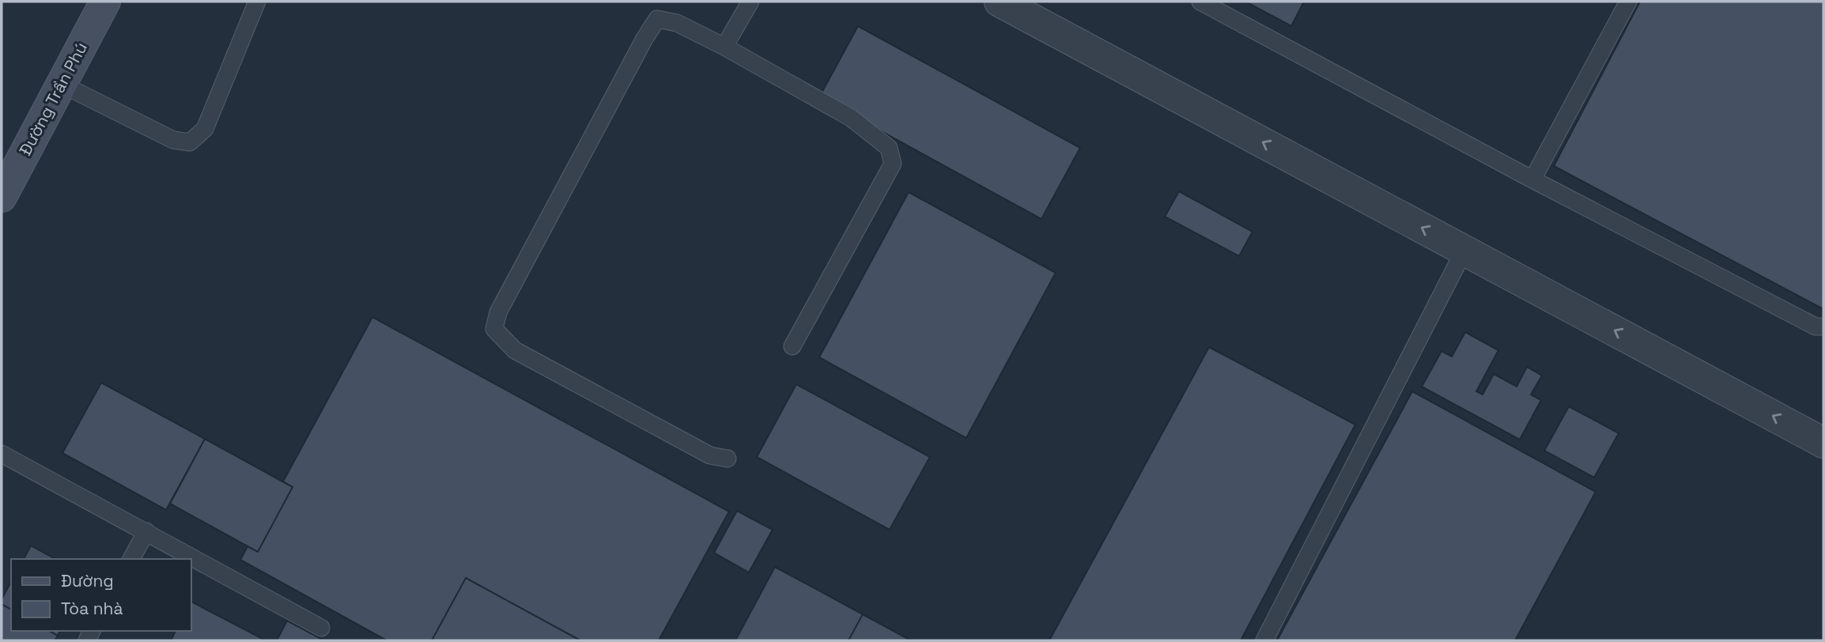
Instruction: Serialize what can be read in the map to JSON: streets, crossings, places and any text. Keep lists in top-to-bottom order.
{
  "streets": {
    "main road": ["Đường Trần Phú"]
  },
  "legend": ["Đường", "Tòa nhà"]
}
